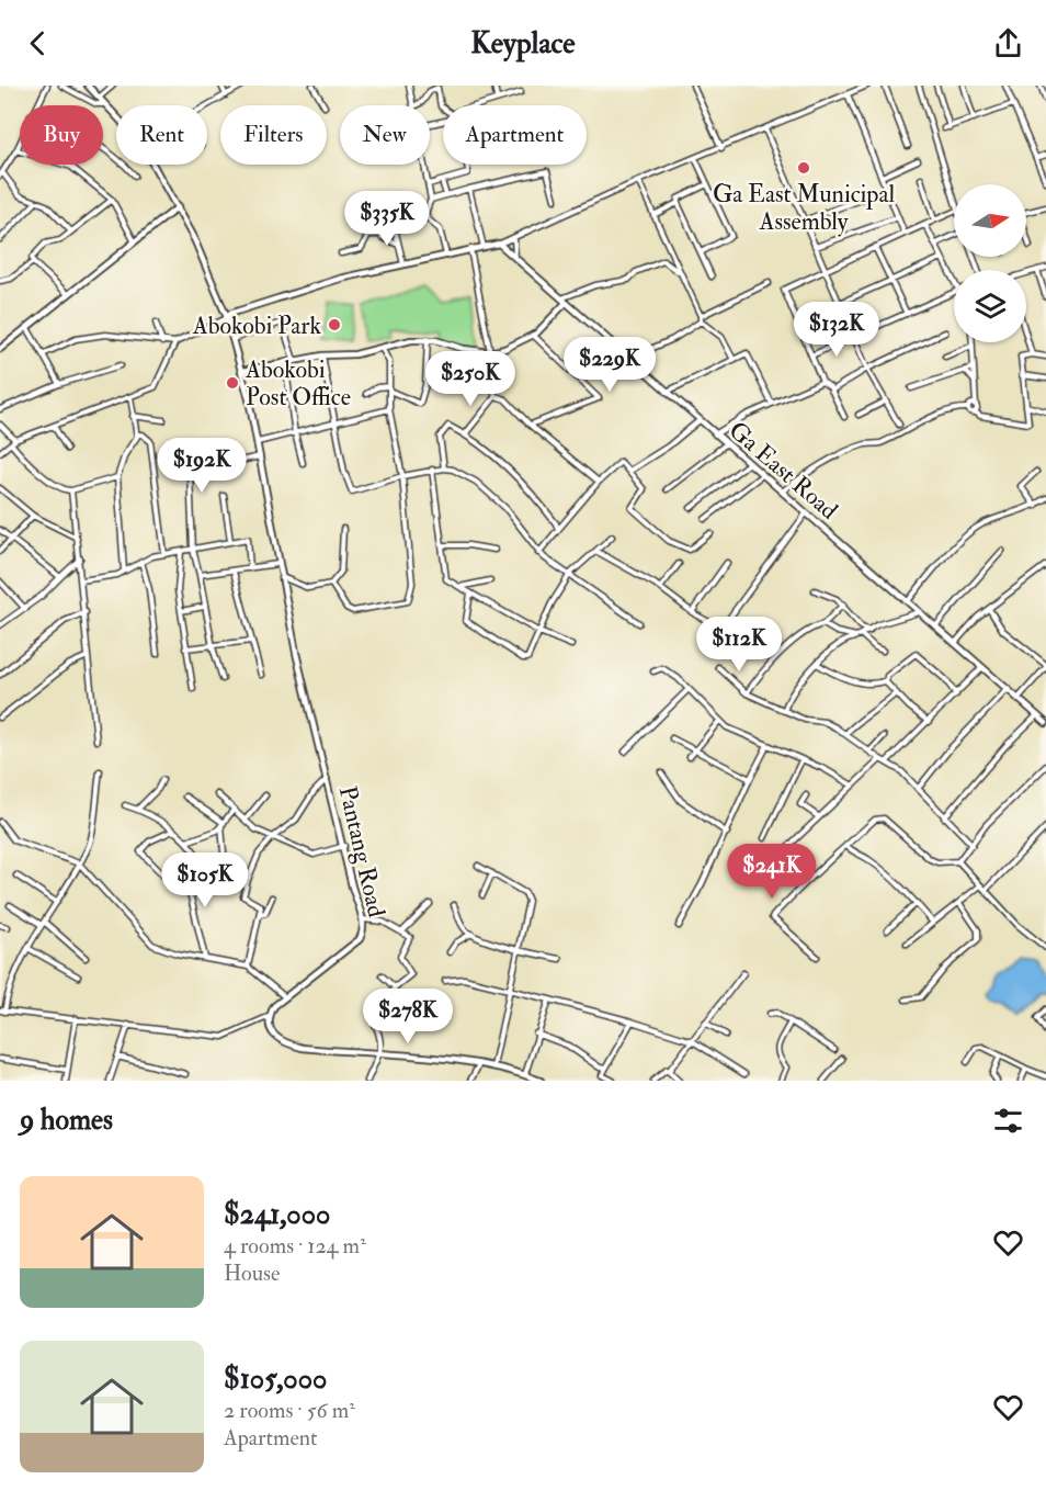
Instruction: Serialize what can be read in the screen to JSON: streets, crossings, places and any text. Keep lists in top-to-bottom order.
{
  "streets": {
    "street": ["Ga East Road", "Pantang Road"]
  },
  "places": ["Ga East Municipal Assembly", "Abokobi Park", "Abokobi Post Office"],
  "north": "right",
  "page": {
    "header": "Keyplace",
    "chip": [
      "Buy",
      "Rent",
      "Filters",
      "New",
      "Apartment"
    ],
    "price": [
      "$335K",
      "$132K",
      "$229K",
      "$250K",
      "$192K",
      "$112K",
      "$241K",
      "$105K",
      "$278K"
    ],
    "heading": "9 homes",
    "list": [
      {
        "name": "$241,000",
        "note": "4 rooms · 124 m² · House"
      },
      {
        "name": "$105,000",
        "note": "2 rooms · 56 m² · Apartment"
      }
    ]
  }
}
